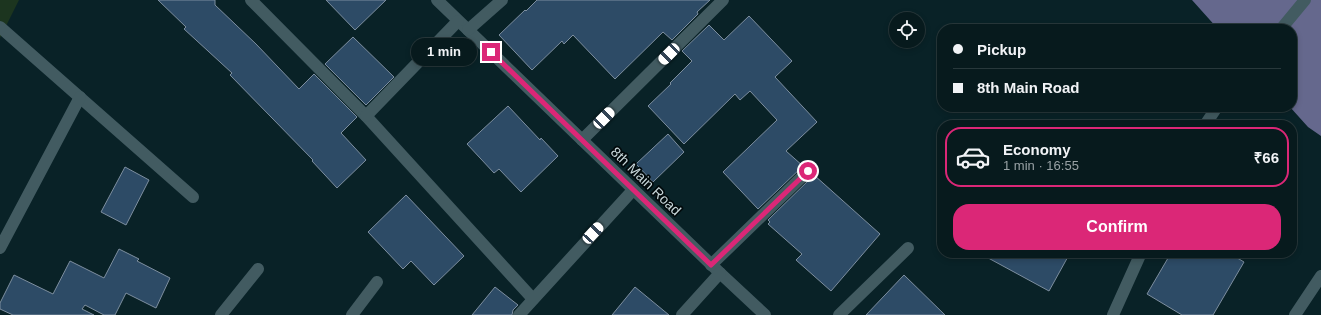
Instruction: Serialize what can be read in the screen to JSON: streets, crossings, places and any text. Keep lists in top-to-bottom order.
{
  "streets": {
    "street": ["8th Main Road"]
  },
  "page": {
    "banner": ["Pickup", "8th Main Road"],
    "bubble": "1 min",
    "list": [
      {
        "name": "Economy",
        "note": "1 min · 16:55",
        "value": "₹66"
      }
    ],
    "buttons": "Confirm"
  }
}
